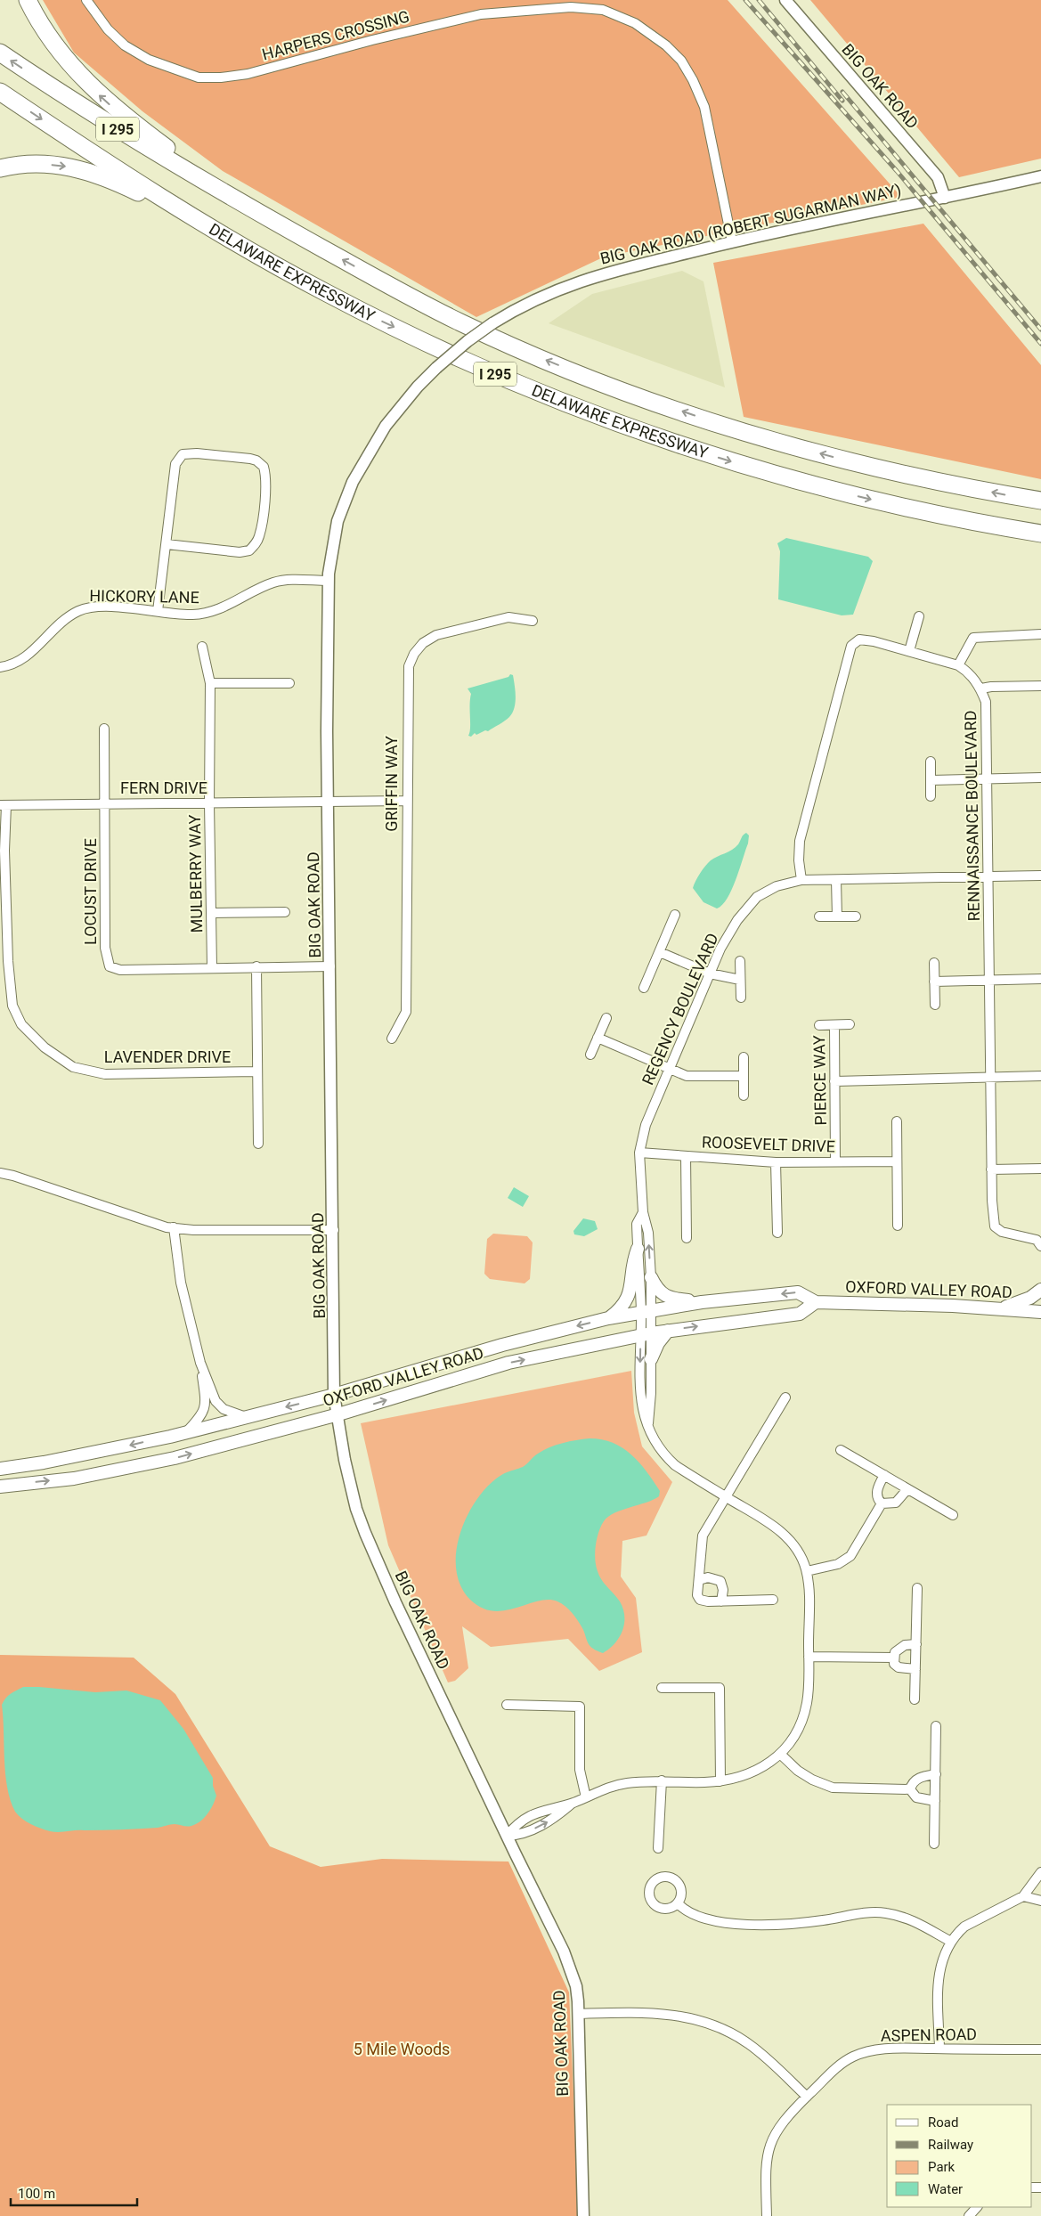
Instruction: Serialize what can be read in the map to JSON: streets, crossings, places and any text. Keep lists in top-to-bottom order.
{
  "streets": {
    "highway": ["I 295", "DELAWARE EXPRESSWAY"],
    "main road": ["OXFORD VALLEY ROAD"],
    "street": [
      "HARPERS CROSSING",
      "BIG OAK ROAD",
      "BIG OAK ROAD (ROBERT SUGARMAN WAY)",
      "HICKORY LANE",
      "GRIFFIN WAY",
      "FERN DRIVE",
      "RENNAISSANCE BOULEVARD",
      "MULBERRY WAY",
      "LOCUST DRIVE",
      "REGENCY BOULEVARD",
      "LAVENDER DRIVE",
      "PIERCE WAY",
      "ROOSEVELT DRIVE",
      "ASPEN ROAD"
    ]
  },
  "crossings": [
    ["HARPERS CROSSING", "BIG OAK ROAD (ROBERT SUGARMAN WAY)"],
    ["BIG OAK ROAD", "BIG OAK ROAD (ROBERT SUGARMAN WAY)"],
    ["BIG OAK ROAD", "HICKORY LANE"],
    ["BIG OAK ROAD", "FERN DRIVE"],
    ["BIG OAK ROAD", "LOCUST DRIVE"],
    ["BIG OAK ROAD", "OXFORD VALLEY ROAD"],
    ["I 295", "DELAWARE EXPRESSWAY"],
    ["GRIFFIN WAY", "FERN DRIVE"],
    ["FERN DRIVE", "MULBERRY WAY"],
    ["FERN DRIVE", "LOCUST DRIVE"],
    ["FERN DRIVE", "LAVENDER DRIVE"],
    ["RENNAISSANCE BOULEVARD", "REGENCY BOULEVARD"],
    ["MULBERRY WAY", "LOCUST DRIVE"],
    ["REGENCY BOULEVARD", "ROOSEVELT DRIVE"],
    ["REGENCY BOULEVARD", "OXFORD VALLEY ROAD"],
    ["PIERCE WAY", "ROOSEVELT DRIVE"]
  ],
  "parks": ["5 Mile Woods"],
  "legend": [
    "Road",
    "Railway",
    "Park",
    "Water"
  ],
  "scale_bar": "100 m"
}
